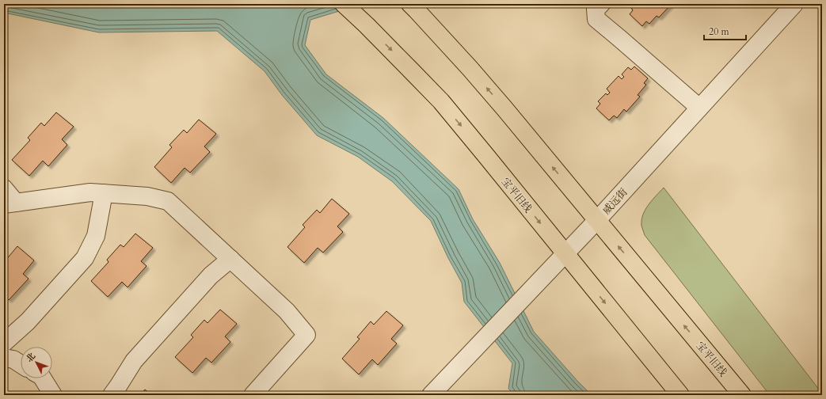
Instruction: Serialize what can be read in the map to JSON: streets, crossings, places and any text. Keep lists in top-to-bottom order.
{
  "streets": {
    "main road": ["宝平旧线"],
    "street": ["威远街"]
  },
  "crossings": [
    ["宝平旧线", "威远街"]
  ],
  "scale_bar": "20 m",
  "north": "top left"
}
